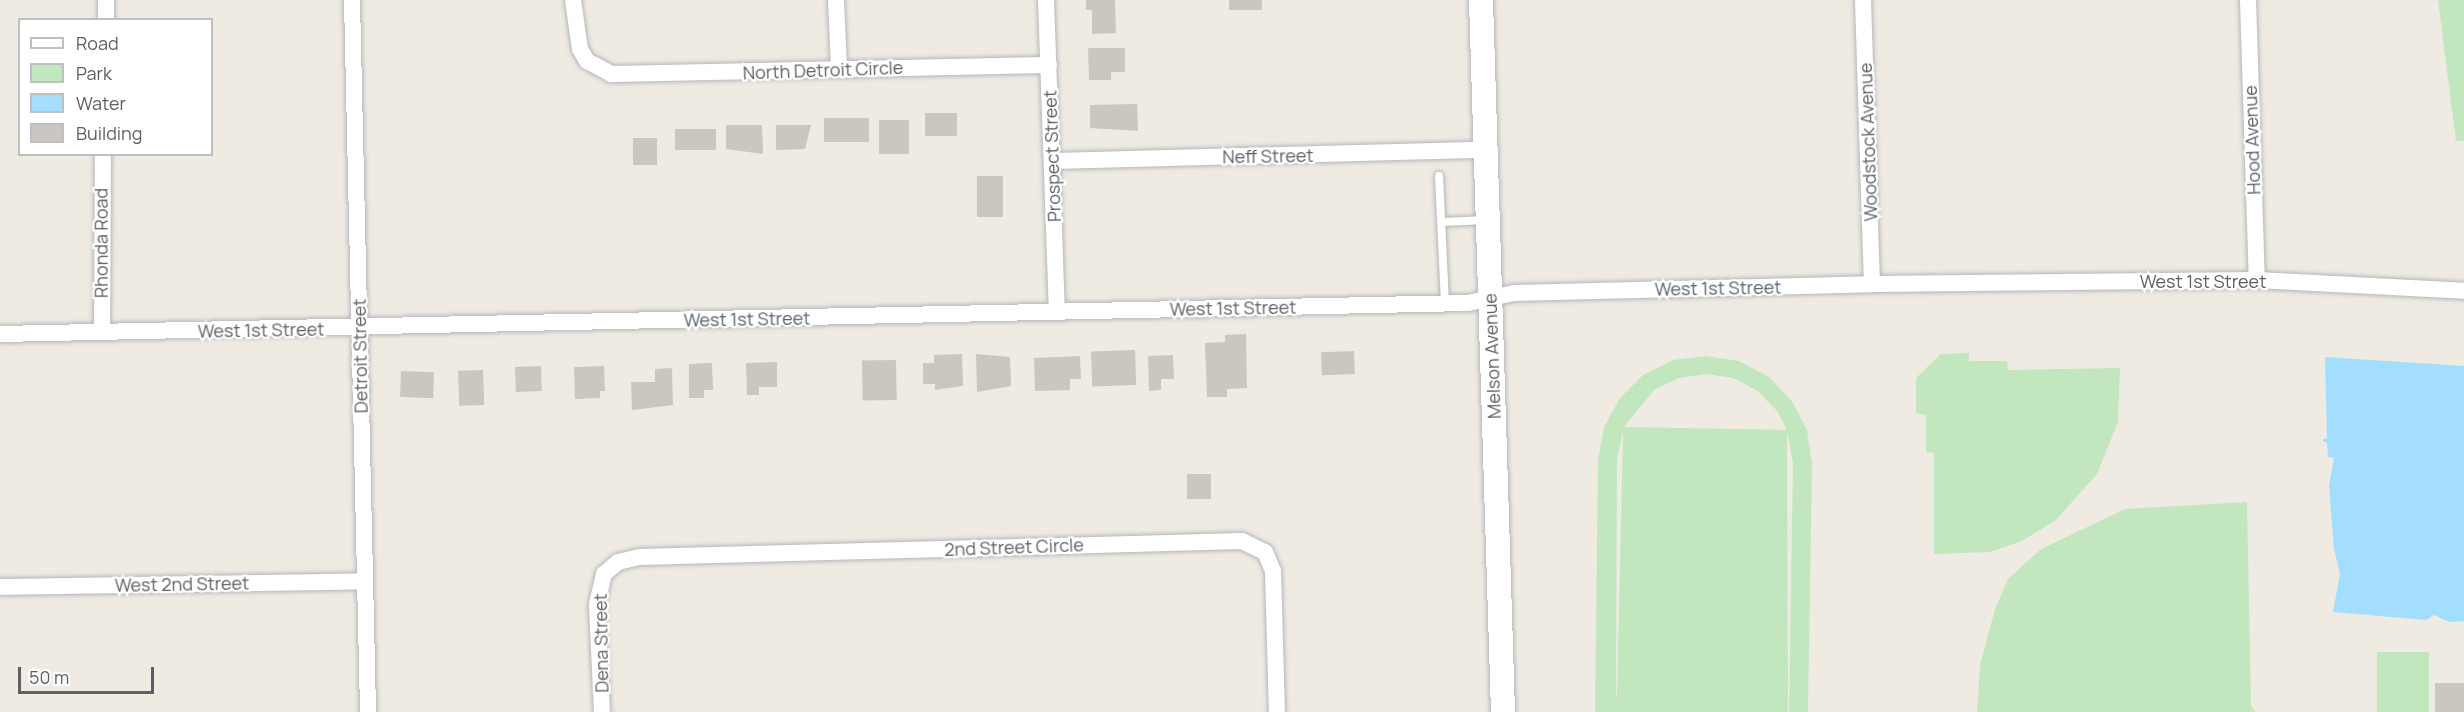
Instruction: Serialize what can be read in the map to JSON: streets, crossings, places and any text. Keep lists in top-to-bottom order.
{
  "streets": {
    "street": [
      "North Detroit Circle",
      "Hood Avenue",
      "Woodstock Avenue",
      "Prospect Street",
      "Neff Street",
      "Rhonda Road",
      "West 1st Street",
      "Detroit Street",
      "Melson Avenue",
      "2nd Street Circle",
      "West 2nd Street",
      "Dena Street"
    ]
  },
  "crossings": [
    ["North Detroit Circle", "Prospect Street"],
    ["Hood Avenue", "West 1st Street"],
    ["Woodstock Avenue", "West 1st Street"],
    ["Prospect Street", "Neff Street"],
    ["Prospect Street", "West 1st Street"],
    ["Neff Street", "Melson Avenue"],
    ["Rhonda Road", "West 1st Street"],
    ["West 1st Street", "Detroit Street"],
    ["West 1st Street", "Melson Avenue"],
    ["Detroit Street", "West 2nd Street"],
    ["2nd Street Circle", "Dena Street"]
  ],
  "legend": [
    "Road",
    "Park",
    "Water",
    "Building"
  ],
  "scale_bar": "50 m"
}
